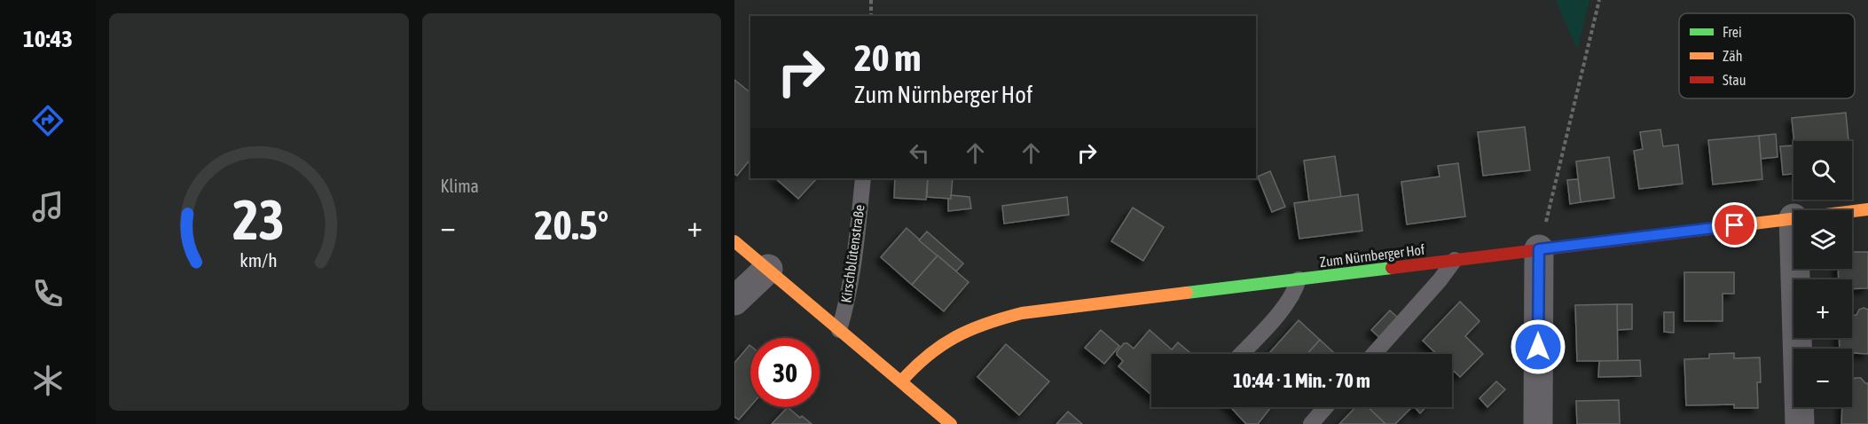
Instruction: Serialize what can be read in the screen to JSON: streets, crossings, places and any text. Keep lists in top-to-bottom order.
{
  "streets": {
    "street": ["Kirschblütenstraße", "Zum Nürnberger Hof"]
  },
  "crossings": [
    ["Kirschblütenstraße", "Zum Nürnberger Hof"]
  ],
  "legend": ["Frei", "Zäh", "Stau"],
  "page": {
    "tabs": "10:43",
    "tile": "Klima",
    "turn": ["20 m", "Zum Nürnberger Hof"],
    "map_buttons": ["+", "−"],
    "heat": ["−", "20.5°", "+"],
    "limit": "30",
    "trip": "10:44 · 1 Min. · 70 m",
    "gauge": ["23", "km/h"]
  }
}
